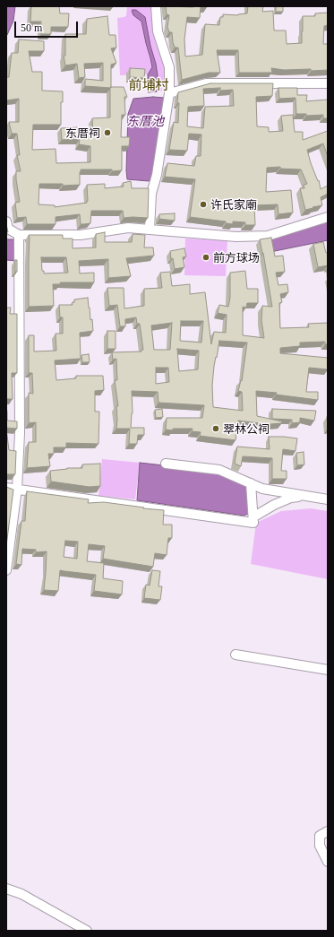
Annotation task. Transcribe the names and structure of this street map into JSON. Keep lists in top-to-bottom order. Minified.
{"districts":["前埔村"],"water":["东厝池"],"places":["东厝祠","许氏家廟","前方球场","翠林公祠"],"scale_bar":"50 m"}
